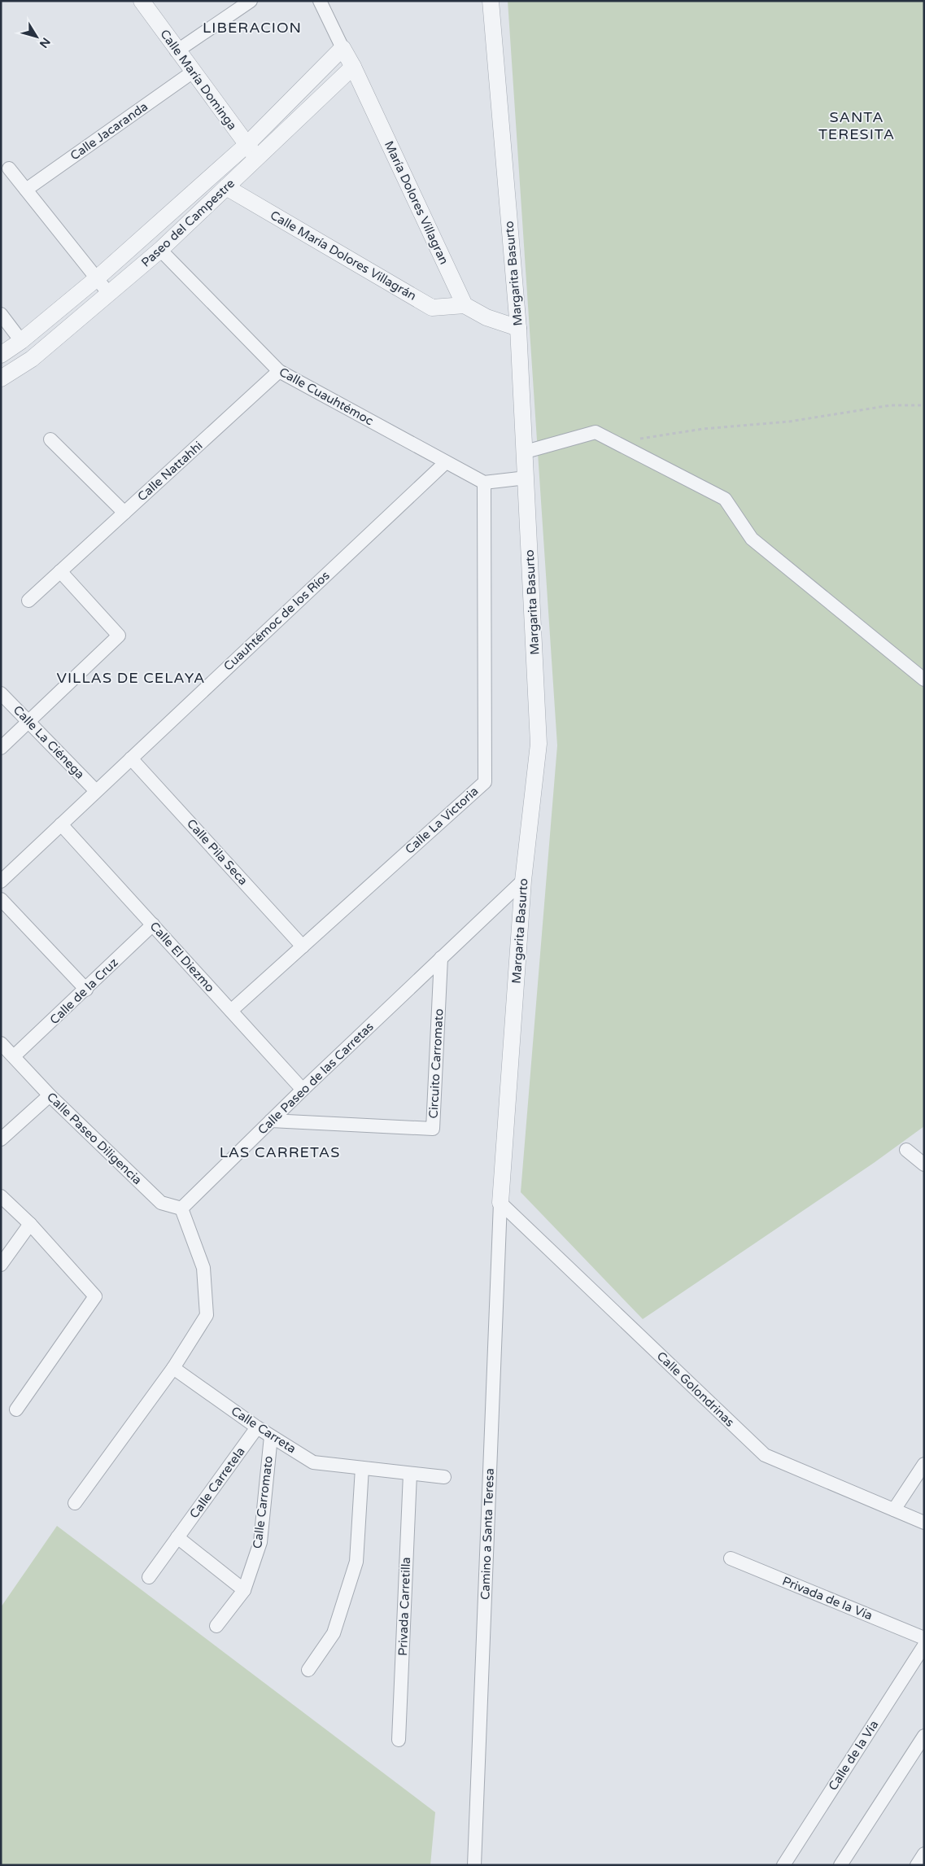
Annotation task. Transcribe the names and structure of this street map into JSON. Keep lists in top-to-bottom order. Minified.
{"streets":{"street":["Calle María Dominga","Calle Jacaranda","María Dolores Villagran","Paseo del Campestre","Calle María Dolores Villagrán","Margarita Basurto","Calle Cuauhtémoc","Calle Nattahhi","Cuauhtémoc de los Ríos","Calle La Ciénega","Calle La Victoria","Calle Pila Seca","Calle El Diezmo","Calle de la Cruz","Circuito Carromato","Calle Paseo de las Carretas","Calle Paseo Diligencia","Calle Golondrinas","Calle Carreta","Calle Carretela","Calle Carromato","Camino a Santa Teresa","Privada de la Vía","Privada Carretilla","Calle de la Vía"]},"crossings":[["Calle María Dominga","Calle Jacaranda"],["Calle María Dominga","Paseo del Campestre"],["María Dolores Villagran","Paseo del Campestre"],["María Dolores Villagran","Calle María Dolores Villagrán"],["Paseo del Campestre","Calle María Dolores Villagrán"],["Paseo del Campestre","Calle Cuauhtémoc"],["Margarita Basurto","Calle Paseo de las Carretas"],["Margarita Basurto","Calle Golondrinas"],["Margarita Basurto","Camino a Santa Teresa"],["Calle Cuauhtémoc","Calle Nattahhi"],["Calle Cuauhtémoc","Cuauhtémoc de los Ríos"],["Calle Cuauhtémoc","Calle La Victoria"],["Cuauhtémoc de los Ríos","Calle La Ciénega"],["Cuauhtémoc de los Ríos","Calle Pila Seca"],["Cuauhtémoc de los Ríos","Calle El Diezmo"],["Calle La Victoria","Calle Pila Seca"],["Calle La Victoria","Calle El Diezmo"],["Calle El Diezmo","Calle de la Cruz"],["Calle El Diezmo","Calle Paseo de las Carretas"],["Calle de la Cruz","Calle Paseo Diligencia"],["Circuito Carromato","Calle Paseo de las Carretas"],["Calle Paseo de las Carretas","Calle Paseo Diligencia"],["Calle Golondrinas","Camino a Santa Teresa"],["Calle Carreta","Calle Carretela"],["Calle Carreta","Calle Carromato"],["Calle Carreta","Privada Carretilla"]],"districts":["LIBERACION","SANTA TERESITA","VILLAS DE CELAYA","LAS CARRETAS"],"north":"bottom right"}
